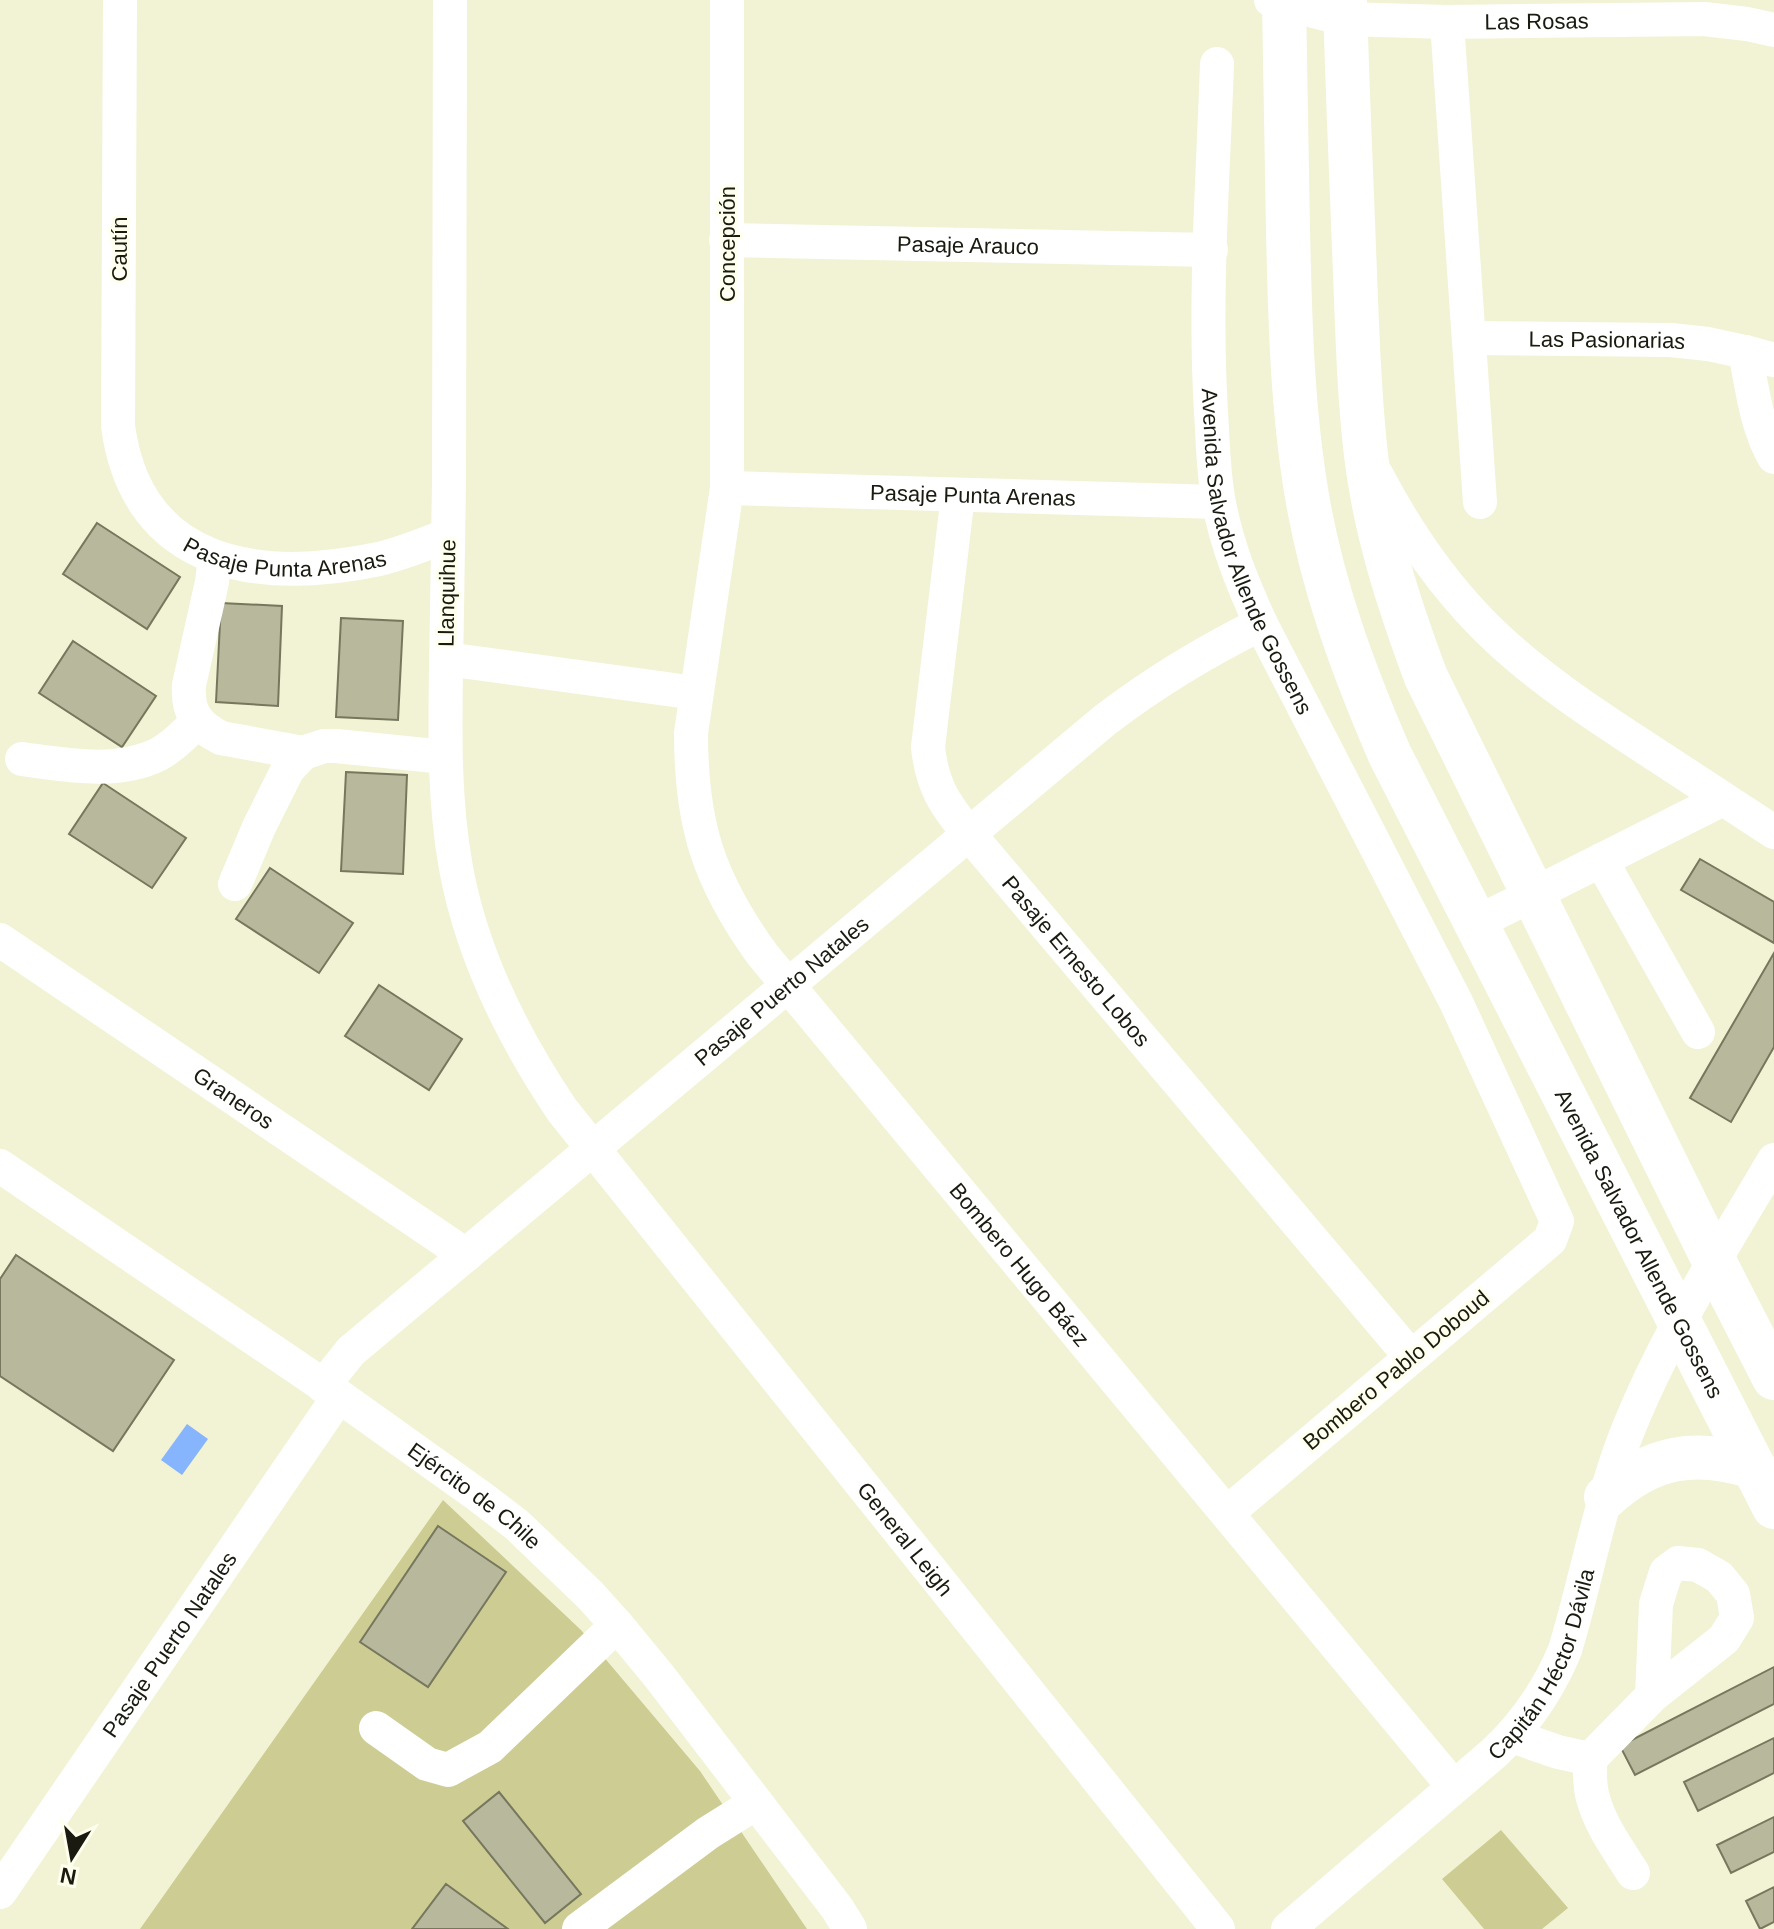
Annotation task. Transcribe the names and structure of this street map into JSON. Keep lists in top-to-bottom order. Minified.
{"streets":{"main road":["Avenida Salvador Allende Gossens"],"street":["Las Rosas","Concepción","Pasaje Arauco","Cautín","Las Pasionarias","Pasaje Punta Arenas","Llanquihue","Pasaje Ernesto Lobos","Pasaje Puerto Natales","Graneros","Bombero Hugo Báez","Bombero Pablo Doboud","Ejército de Chile","General Leigh","Capitán Héctor Dávila"]},"crossings":[["Las Rosas","Avenida Salvador Allende Gossens"],["Concepción","Pasaje Arauco"],["Concepción","Pasaje Punta Arenas"],["Concepción","Bombero Hugo Báez"],["Pasaje Arauco","Avenida Salvador Allende Gossens"],["Cautín","Pasaje Punta Arenas"],["Pasaje Punta Arenas","Avenida Salvador Allende Gossens"],["Pasaje Punta Arenas","Llanquihue"],["Pasaje Punta Arenas","Pasaje Ernesto Lobos"],["Avenida Salvador Allende Gossens","Pasaje Puerto Natales"],["Avenida Salvador Allende Gossens","Bombero Pablo Doboud"],["Avenida Salvador Allende Gossens","Capitán Héctor Dávila"],["Llanquihue","Pasaje Puerto Natales"],["Llanquihue","General Leigh"],["Pasaje Ernesto Lobos","Pasaje Puerto Natales"],["Pasaje Ernesto Lobos","Bombero Pablo Doboud"],["Pasaje Puerto Natales","Graneros"],["Pasaje Puerto Natales","Bombero Hugo Báez"],["Pasaje Puerto Natales","Ejército de Chile"],["Pasaje Puerto Natales","General Leigh"],["Bombero Hugo Báez","Bombero Pablo Doboud"],["Bombero Hugo Báez","Capitán Héctor Dávila"]],"north":"bottom"}
